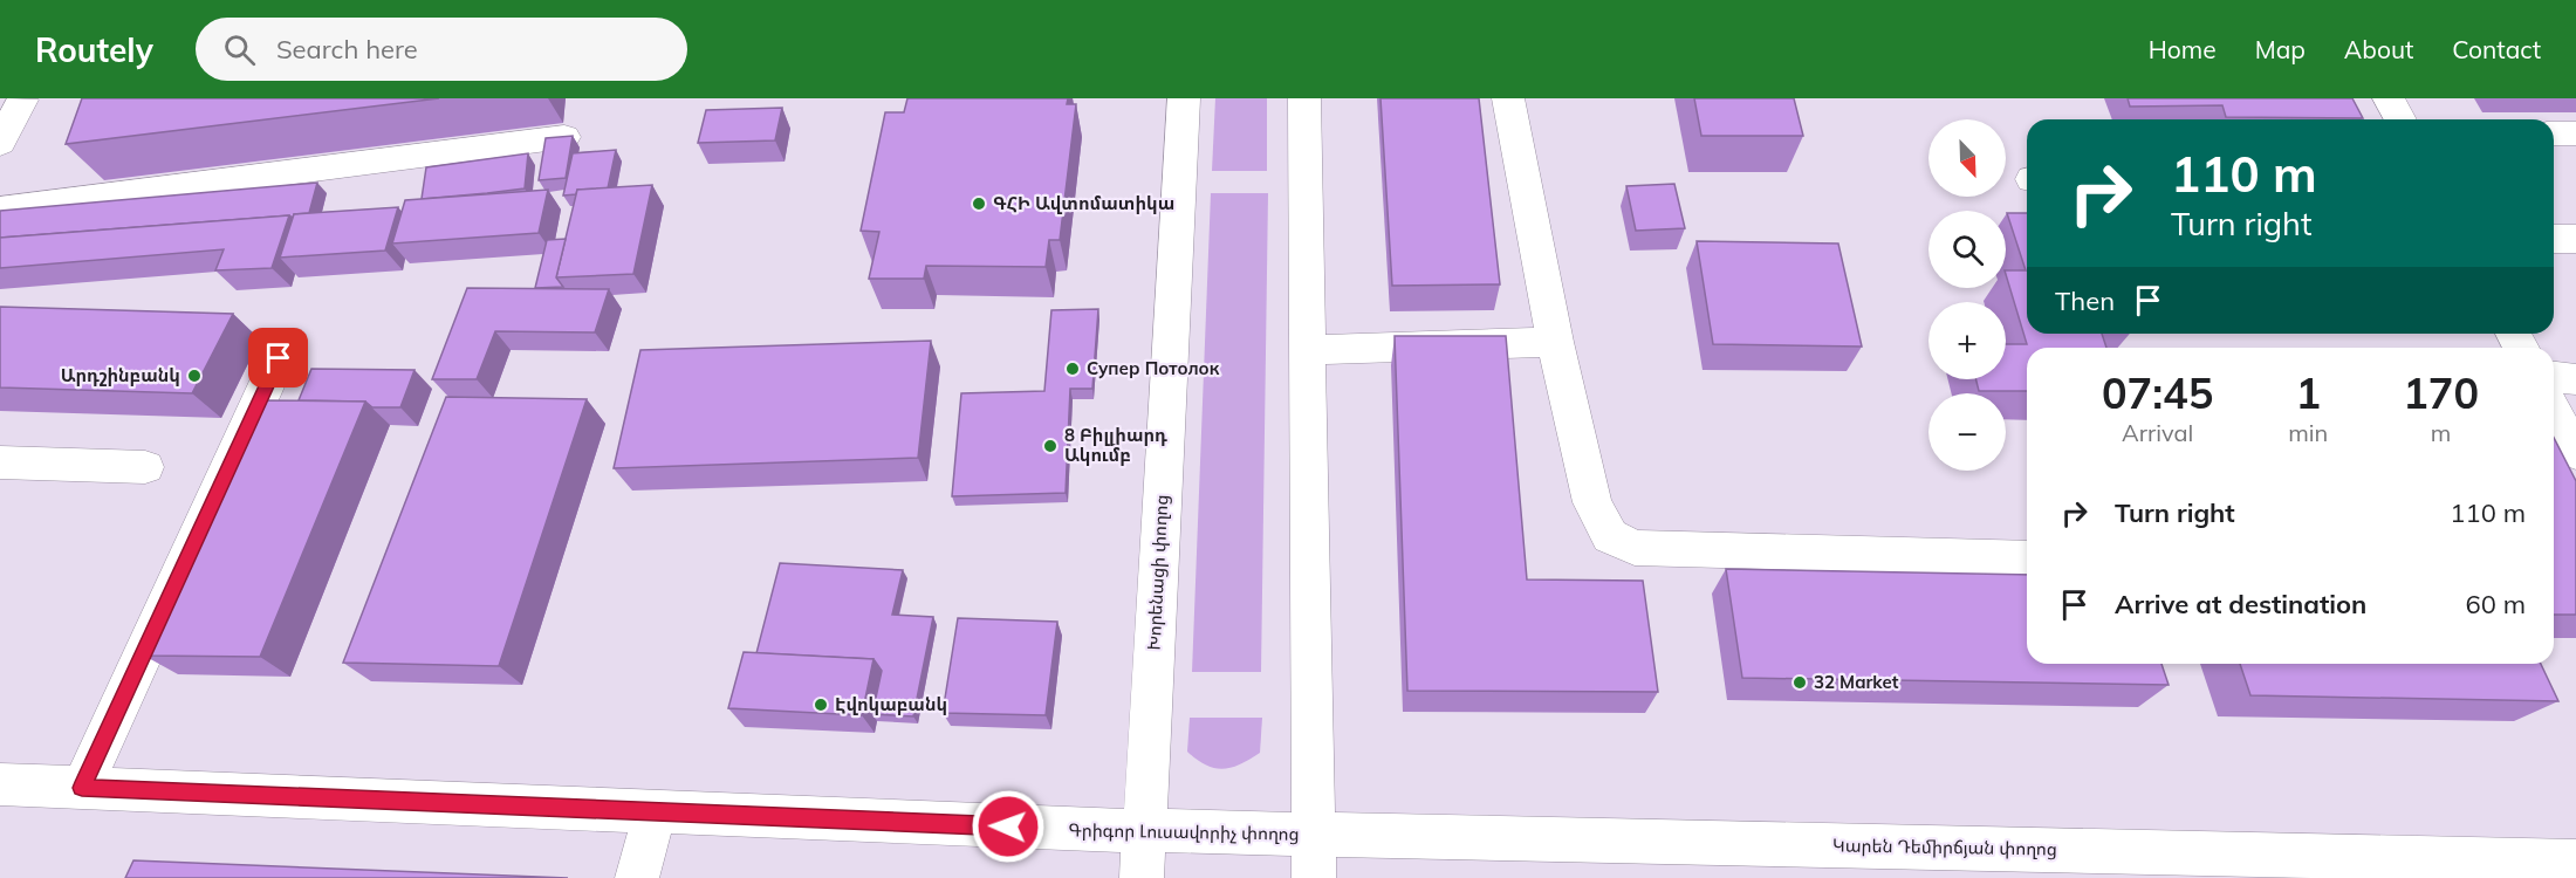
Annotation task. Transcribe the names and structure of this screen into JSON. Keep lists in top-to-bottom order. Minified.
{"streets":{"street":["Խորենացի փողոց","Գրիգոր Լուսավորիչ փողոց","Կարեն Դեմիրճյան փողոց"]},"crossings":[["Խորենացի փողոց","Գրիգոր Լուսավորիչ փողոց"],["Գրիգոր Լուսավորիչ փողոց","Կարեն Դեմիրճյան փողոց"]],"places":["ԳՀԻ Ավտոմատիկա","Супер Потолок","Արդշինբանկ","8 Բիլլիարդ Ակումբ","32 Market","Էվոկաբանկ"],"north":"bottom right","page":{"header":"Routely","search":"Search here","nav":["Home","Map","About","Contact"],"map_buttons":["+","−"],"turn":["110 m","Turn right"],"then":"Then","eta":["07:45","Arrival","1","min","170","m"],"list":[{"name":"Turn right","value":"110 m"},{"name":"Arrive at destination","value":"60 m"}]}}
